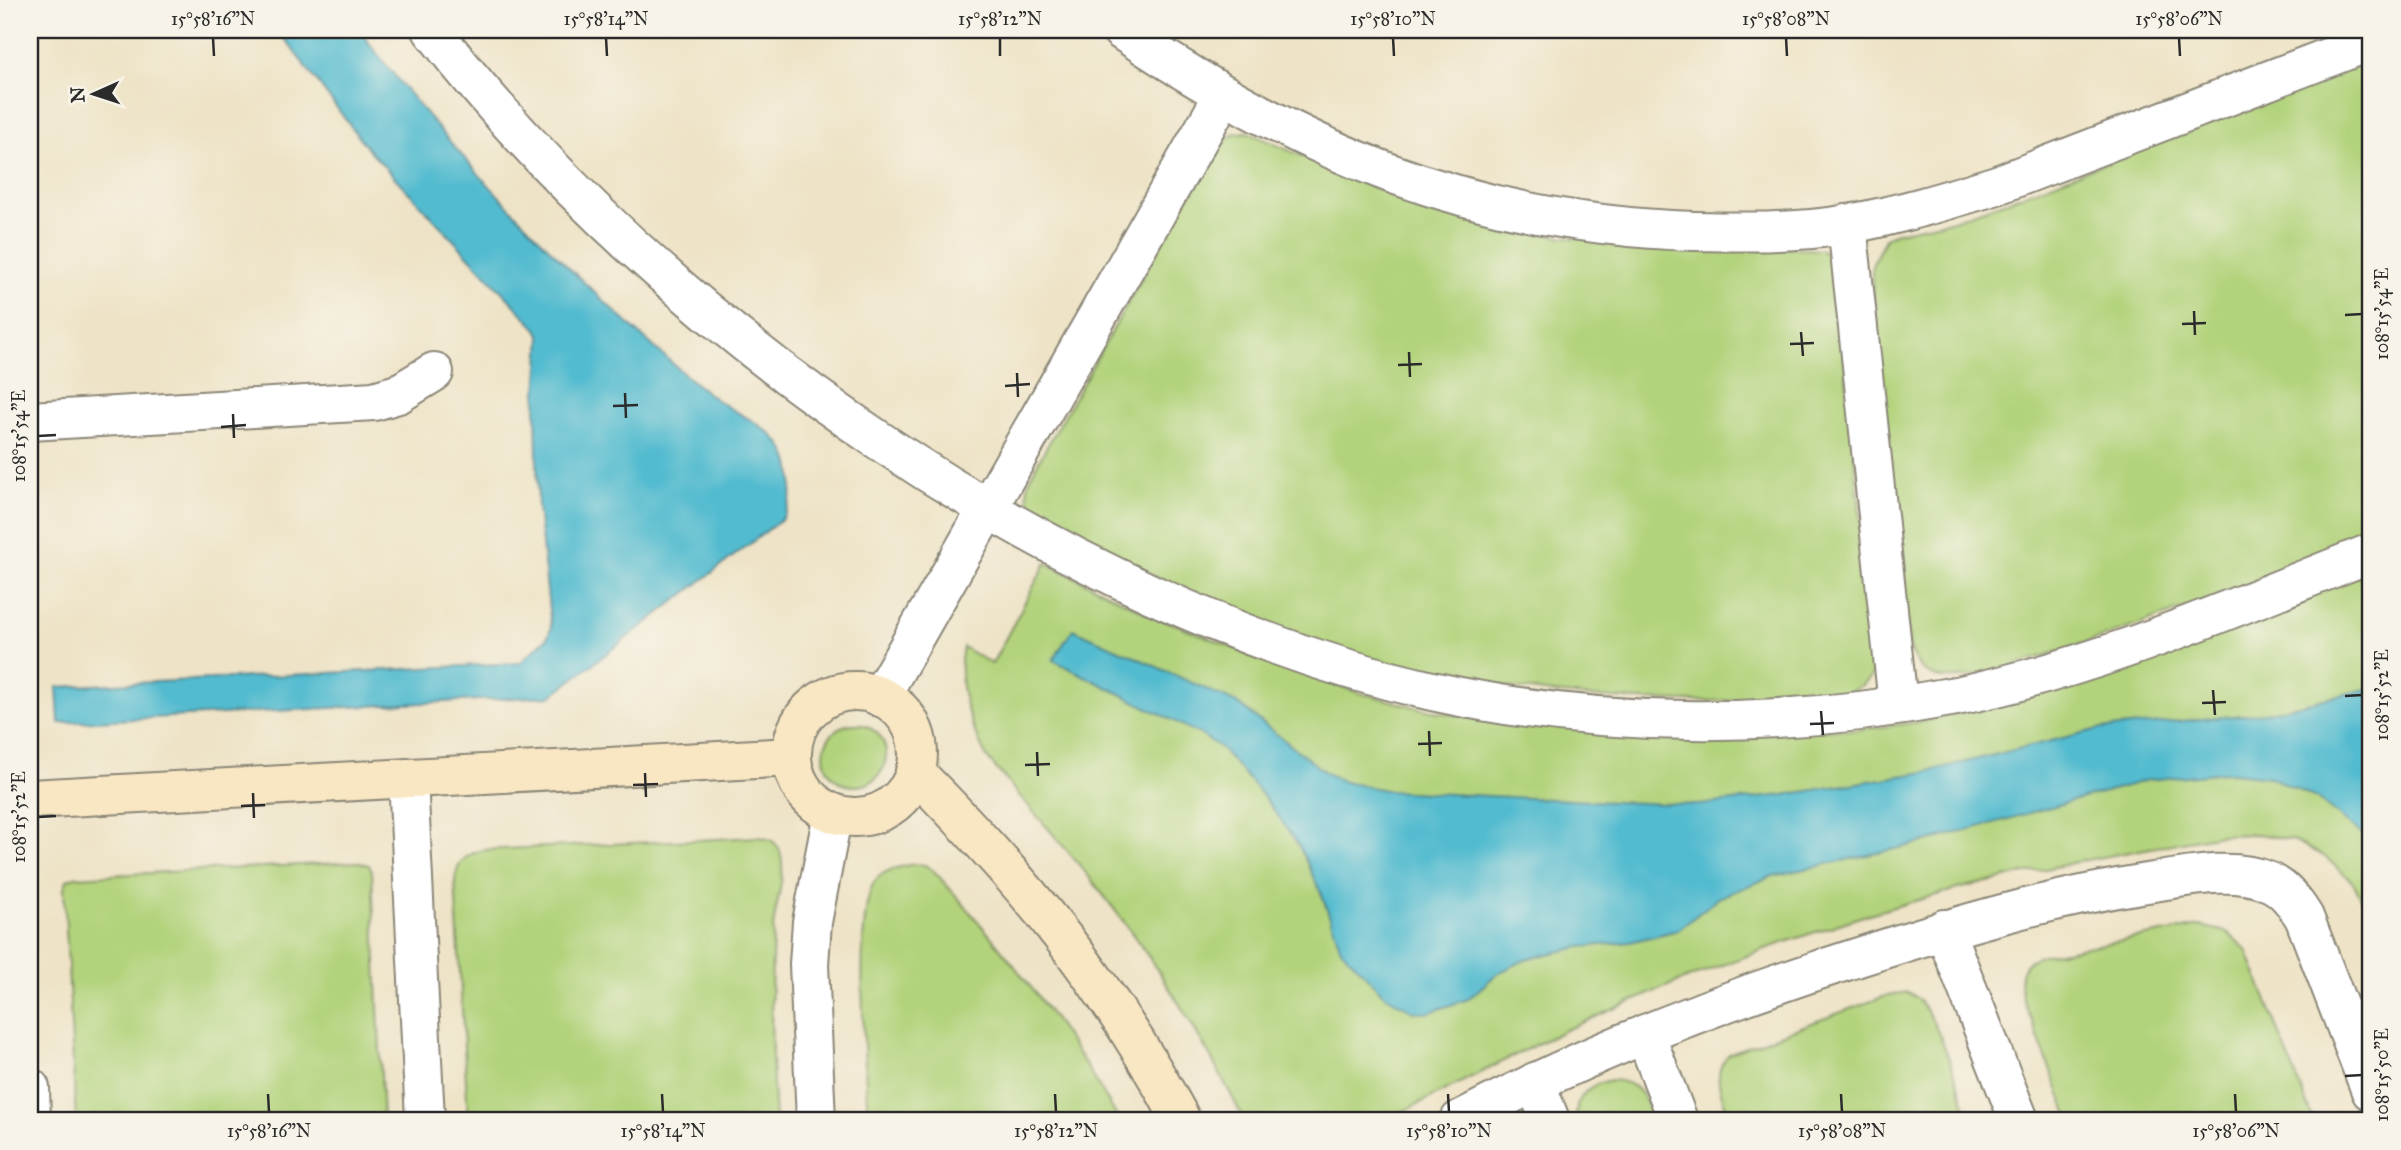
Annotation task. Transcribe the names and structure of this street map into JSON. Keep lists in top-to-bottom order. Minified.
{"north":"left","coordinates":["15°58'16\"N","15°58'14\"N","15°58'12\"N","15°58'10\"N","15°58'08\"N","15°58'06\"N","108°15'54\"E","108°15'52\"E","108°15'50\"E"]}
